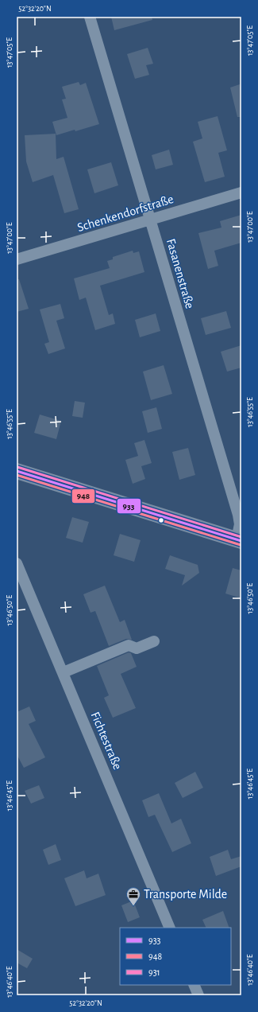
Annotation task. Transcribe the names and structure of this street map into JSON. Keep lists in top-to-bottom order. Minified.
{"streets":{"street":["Schenkendorfstraße","Fasanenstraße","Fichtestraße"]},"crossings":[["Schenkendorfstraße","Fasanenstraße"]],"places":{"office":["Transporte Milde"]},"lines":["transit line 931","transit line 933","transit line 948"],"legend":["933","948","931"],"coordinates":["52°32'20\"N","13°47'05\"E","13°47'00\"E","13°46'55\"E","13°46'50\"E","13°46'45\"E","13°46'40\"E"]}
